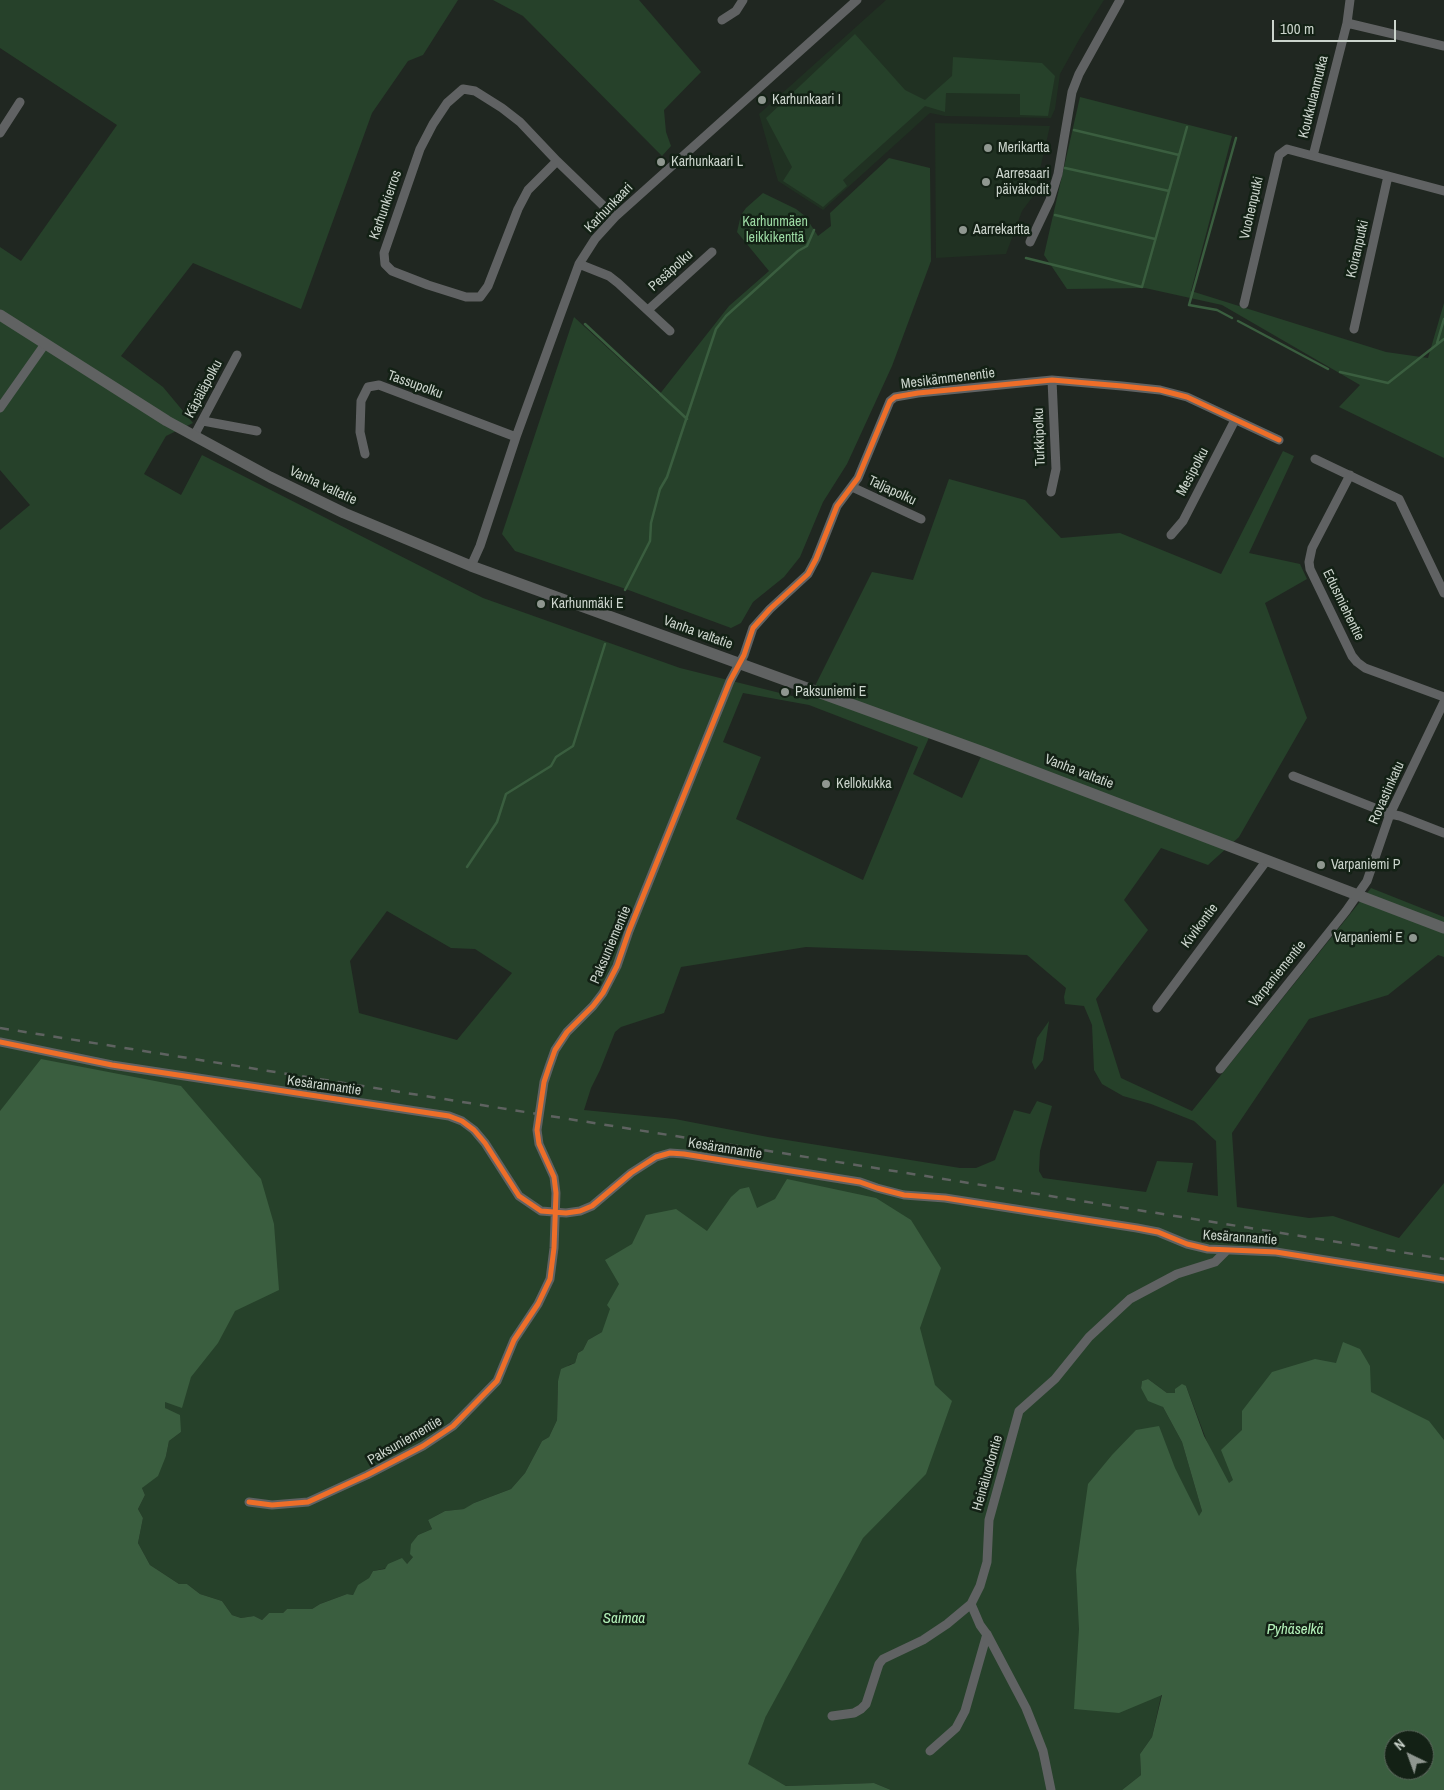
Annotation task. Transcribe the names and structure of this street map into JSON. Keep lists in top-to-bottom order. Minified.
{"streets":{"main road":["Vanha valtatie"],"street":["Koukkulanmutka","Karhunkierros","Karhunkaari","Vuohenputki","Koiranputki","Pesäpolku","Mesikämmenentie","Tassupolku","Käpäläpolku","Turkkipolku","Mesipolku","Taljapolku","Edusmiehentie","Rovastinkatu","Kivikontie","Paksuniementie","Varpaniementie","Kesärannantie","Heinäluodontie"]},"crossings":[["Koukkulanmutka","Vuohenputki"],["Koukkulanmutka","Koiranputki"],["Karhunkierros","Karhunkaari"],["Karhunkaari","Tassupolku"],["Karhunkaari","Vanha valtatie"],["Mesikämmenentie","Turkkipolku"],["Mesikämmenentie","Mesipolku"],["Mesikämmenentie","Vanha valtatie"],["Mesikämmenentie","Taljapolku"],["Mesikämmenentie","Paksuniementie"],["Käpäläpolku","Vanha valtatie"],["Vanha valtatie","Rovastinkatu"],["Vanha valtatie","Kivikontie"],["Vanha valtatie","Paksuniementie"],["Vanha valtatie","Varpaniementie"],["Rovastinkatu","Varpaniementie"],["Paksuniementie","Kesärannantie"],["Kesärannantie","Heinäluodontie"]],"water":["Saimaa","Pyhäselkä"],"parks":["Karhunmäen leikkikenttä"],"places":["Karhunkaari I","Merikartta","Karhunkaari L","Aarresaari päiväkodit","Aarrekartta","Karhunmäki E","Paksuniemi E","Kellokukka","Varpaniemi P","Varpaniemi E"],"scale_bar":"100 m","north":"top left"}
